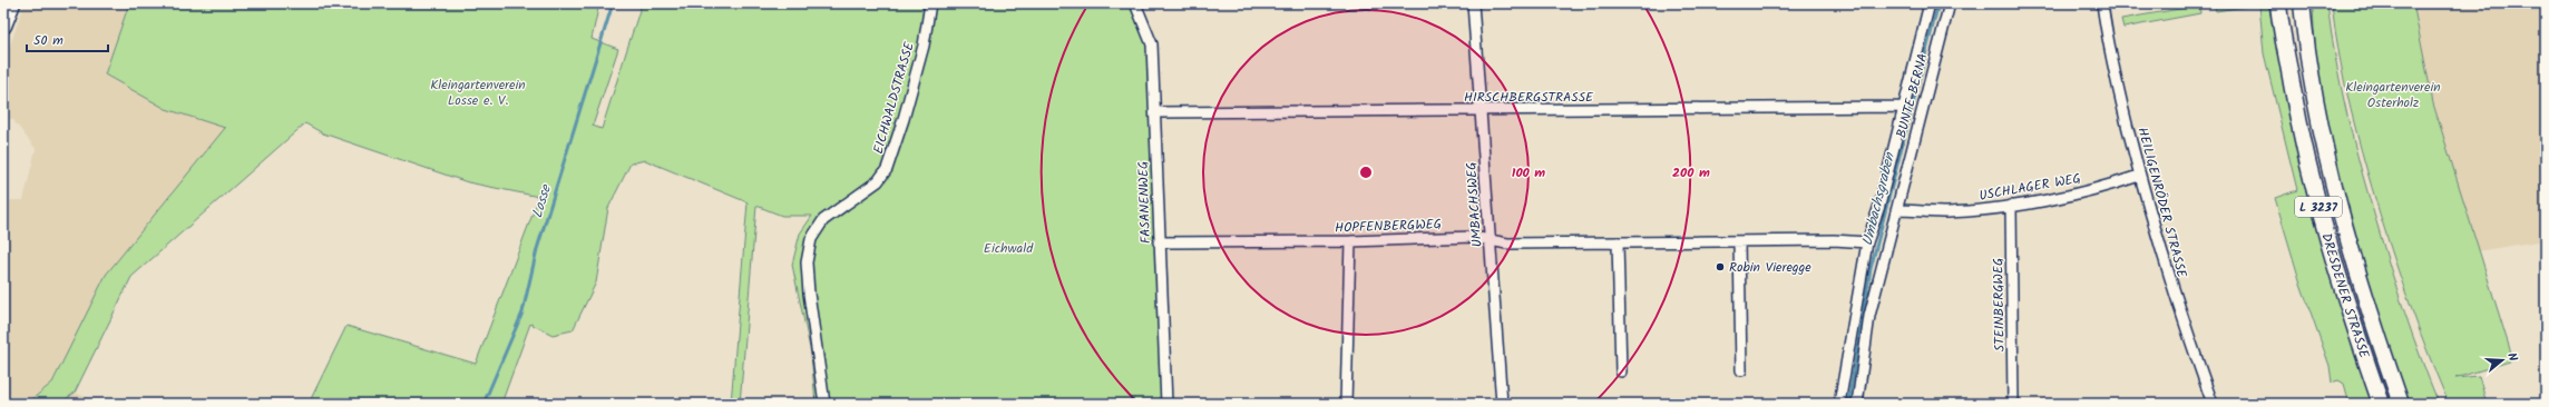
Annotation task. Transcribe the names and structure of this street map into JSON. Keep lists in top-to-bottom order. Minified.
{"streets":{"main road":["L 3237","DRESDENER STRASSE"],"street":["BUNTE BERNA","HIRSCHBERGSTRASSE","EICHWALDSTRASSE","USCHLAGER WEG","FASANENWEG","HEILIGENRÖDER STRASSE","UMBACHSWEG","HOPFENBERGWEG","STEINBERGWEG"]},"crossings":[["BUNTE BERNA","HIRSCHBERGSTRASSE"],["BUNTE BERNA","USCHLAGER WEG"],["BUNTE BERNA","HOPFENBERGWEG"],["HIRSCHBERGSTRASSE","FASANENWEG"],["HIRSCHBERGSTRASSE","UMBACHSWEG"],["USCHLAGER WEG","HEILIGENRÖDER STRASSE"],["USCHLAGER WEG","STEINBERGWEG"],["FASANENWEG","HOPFENBERGWEG"],["UMBACHSWEG","HOPFENBERGWEG"]],"water":["Umbachsgraben","Losse"],"parks":["Kleingartenverein Losse e. V.","Kleingartenverein Osterholz","Eichwald"],"places":["Robin Vieregge"],"scale_bar":"50 m","north":"right","rings":["100 m","200 m"]}
